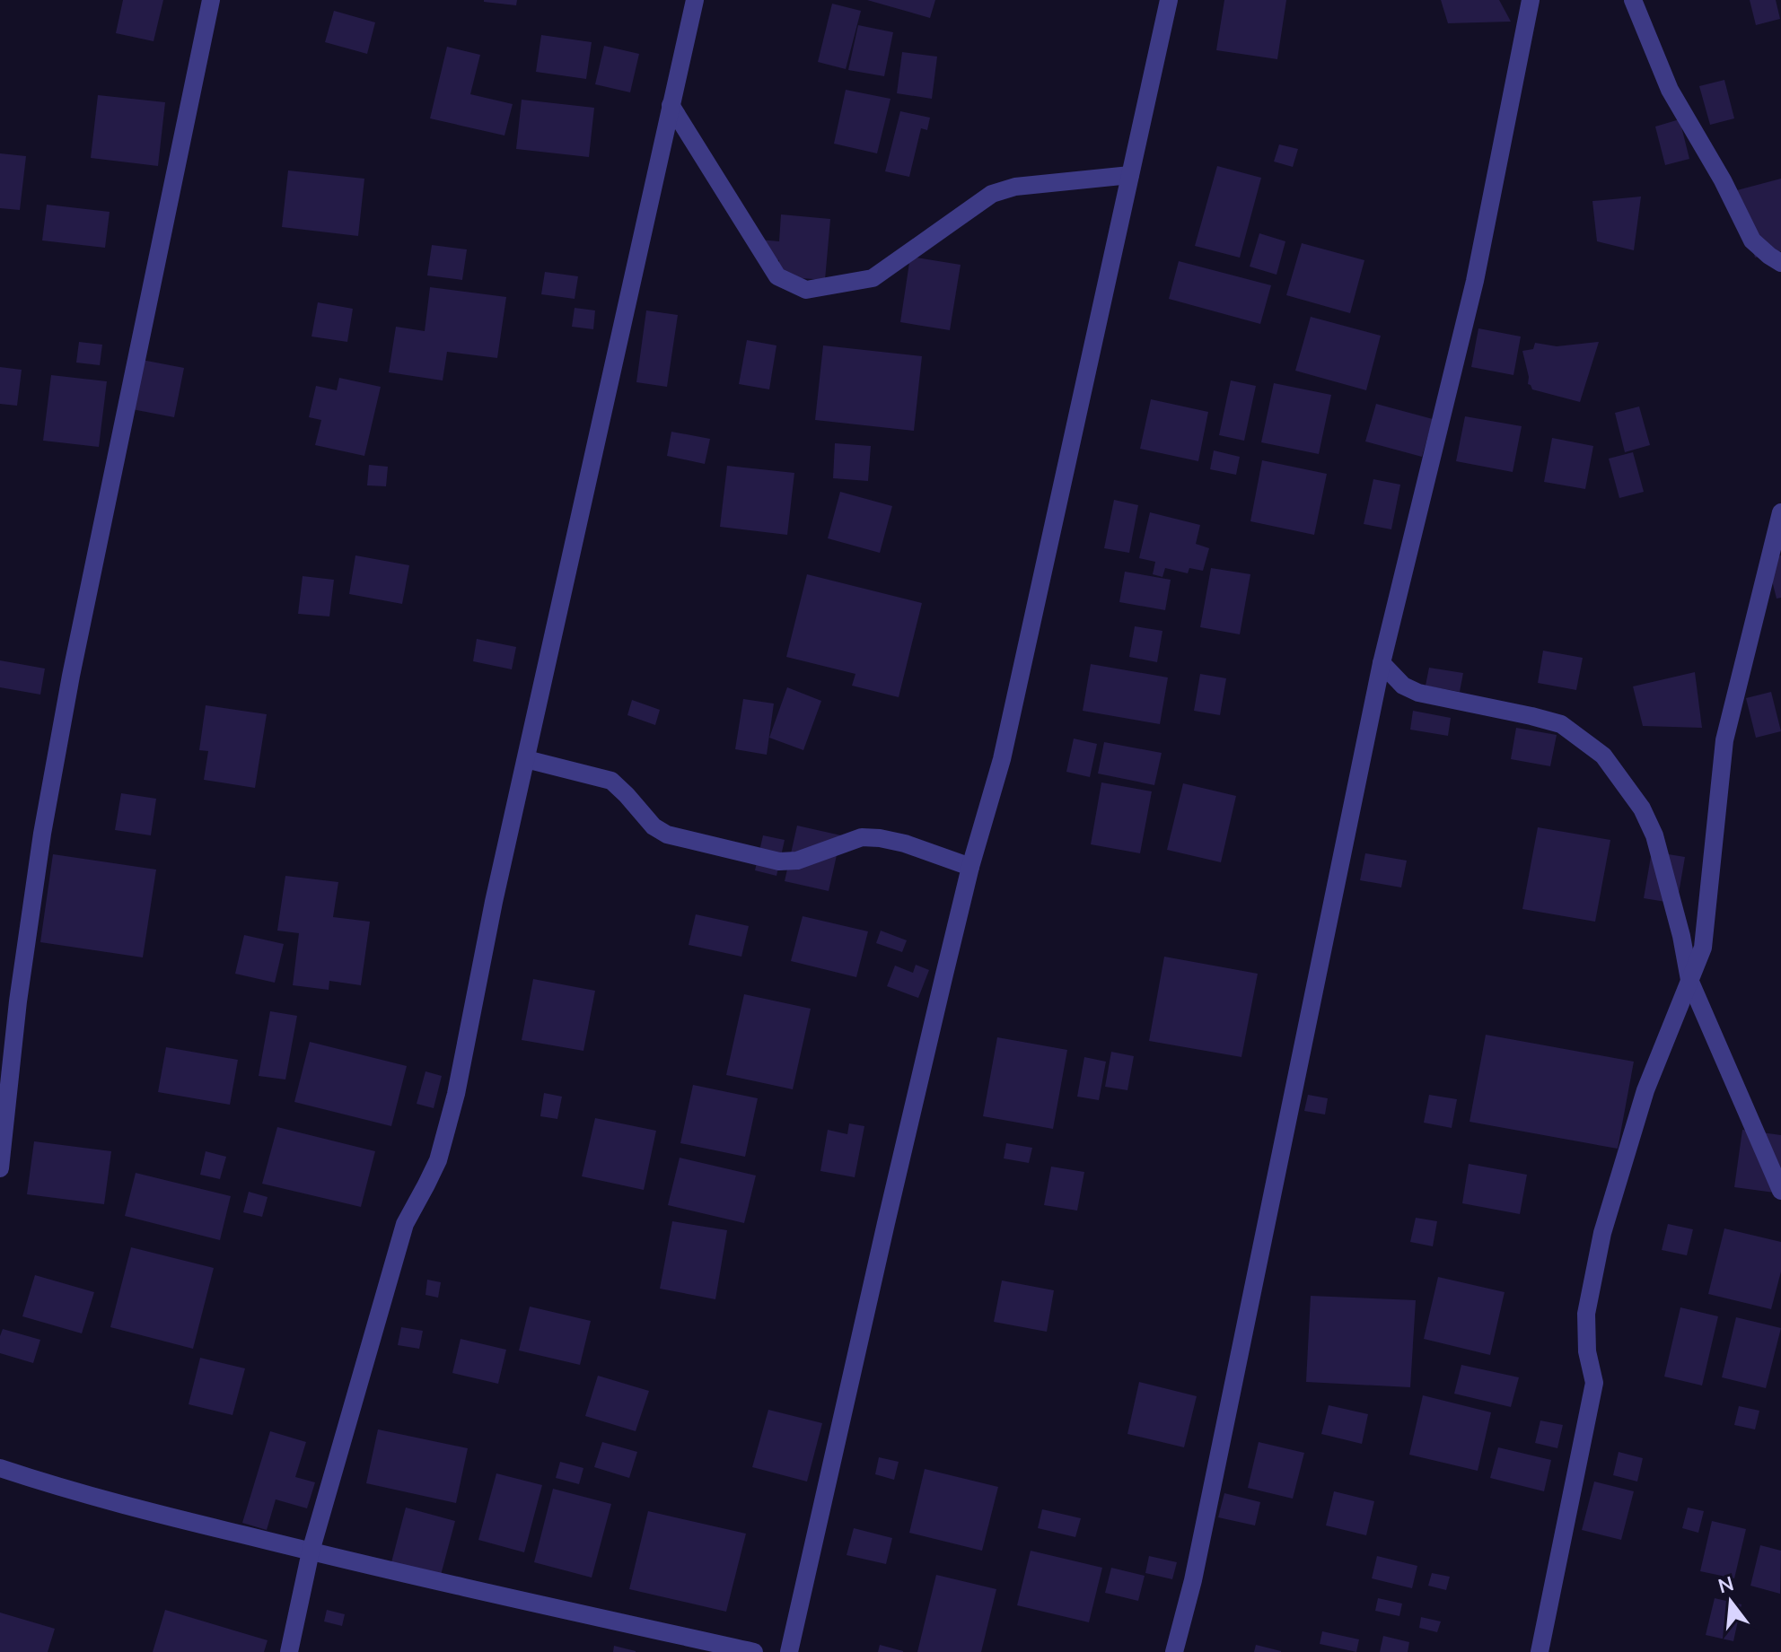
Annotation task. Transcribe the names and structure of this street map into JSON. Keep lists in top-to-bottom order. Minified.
{"north":"top"}
